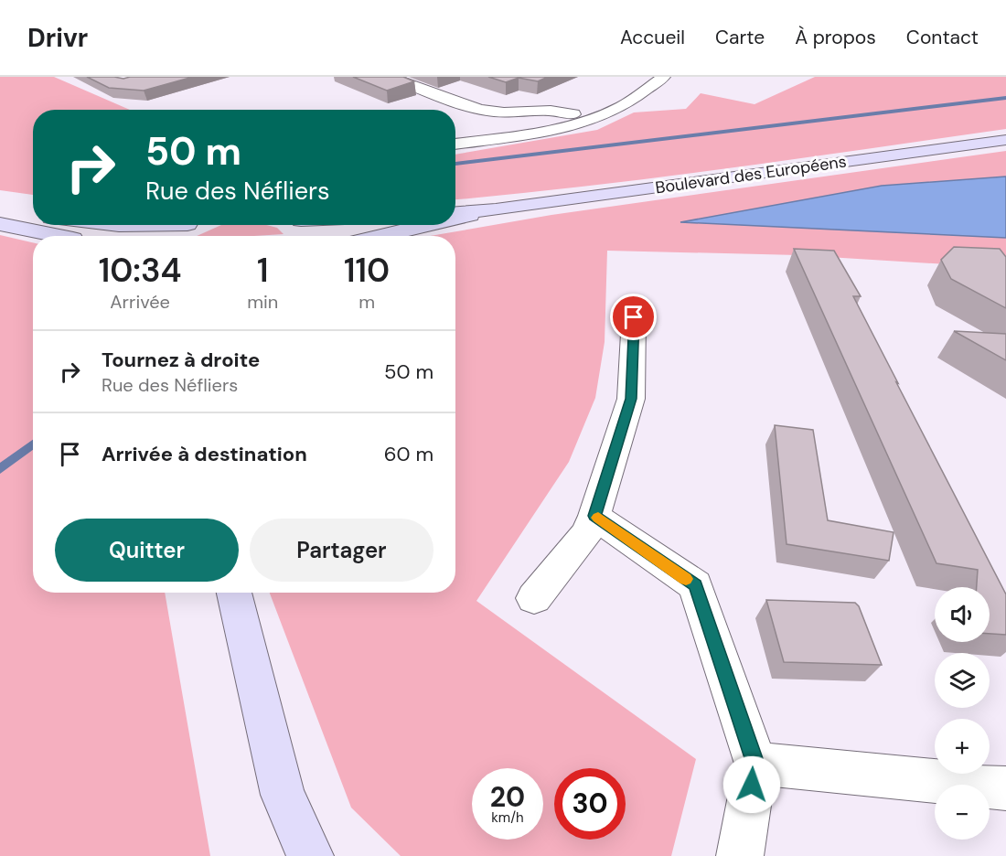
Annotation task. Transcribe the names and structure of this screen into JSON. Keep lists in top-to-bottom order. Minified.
{"streets":{"main road":["Boulevard des Européens"]},"page":{"header":"Drivr","nav":["Accueil","Carte","À propos","Contact"],"turn":["50 m","Rue des Néfliers"],"eta":["10:34","Arrivée","1","min","110","m"],"list":[{"name":"Tournez à droite","note":"Rue des Néfliers","value":"50 m"},{"name":"Arrivée à destination","value":"60 m"}],"buttons":["Quitter","Partager"],"map_buttons":["+","−"],"speed":"20 km/h","limit":"30"}}
